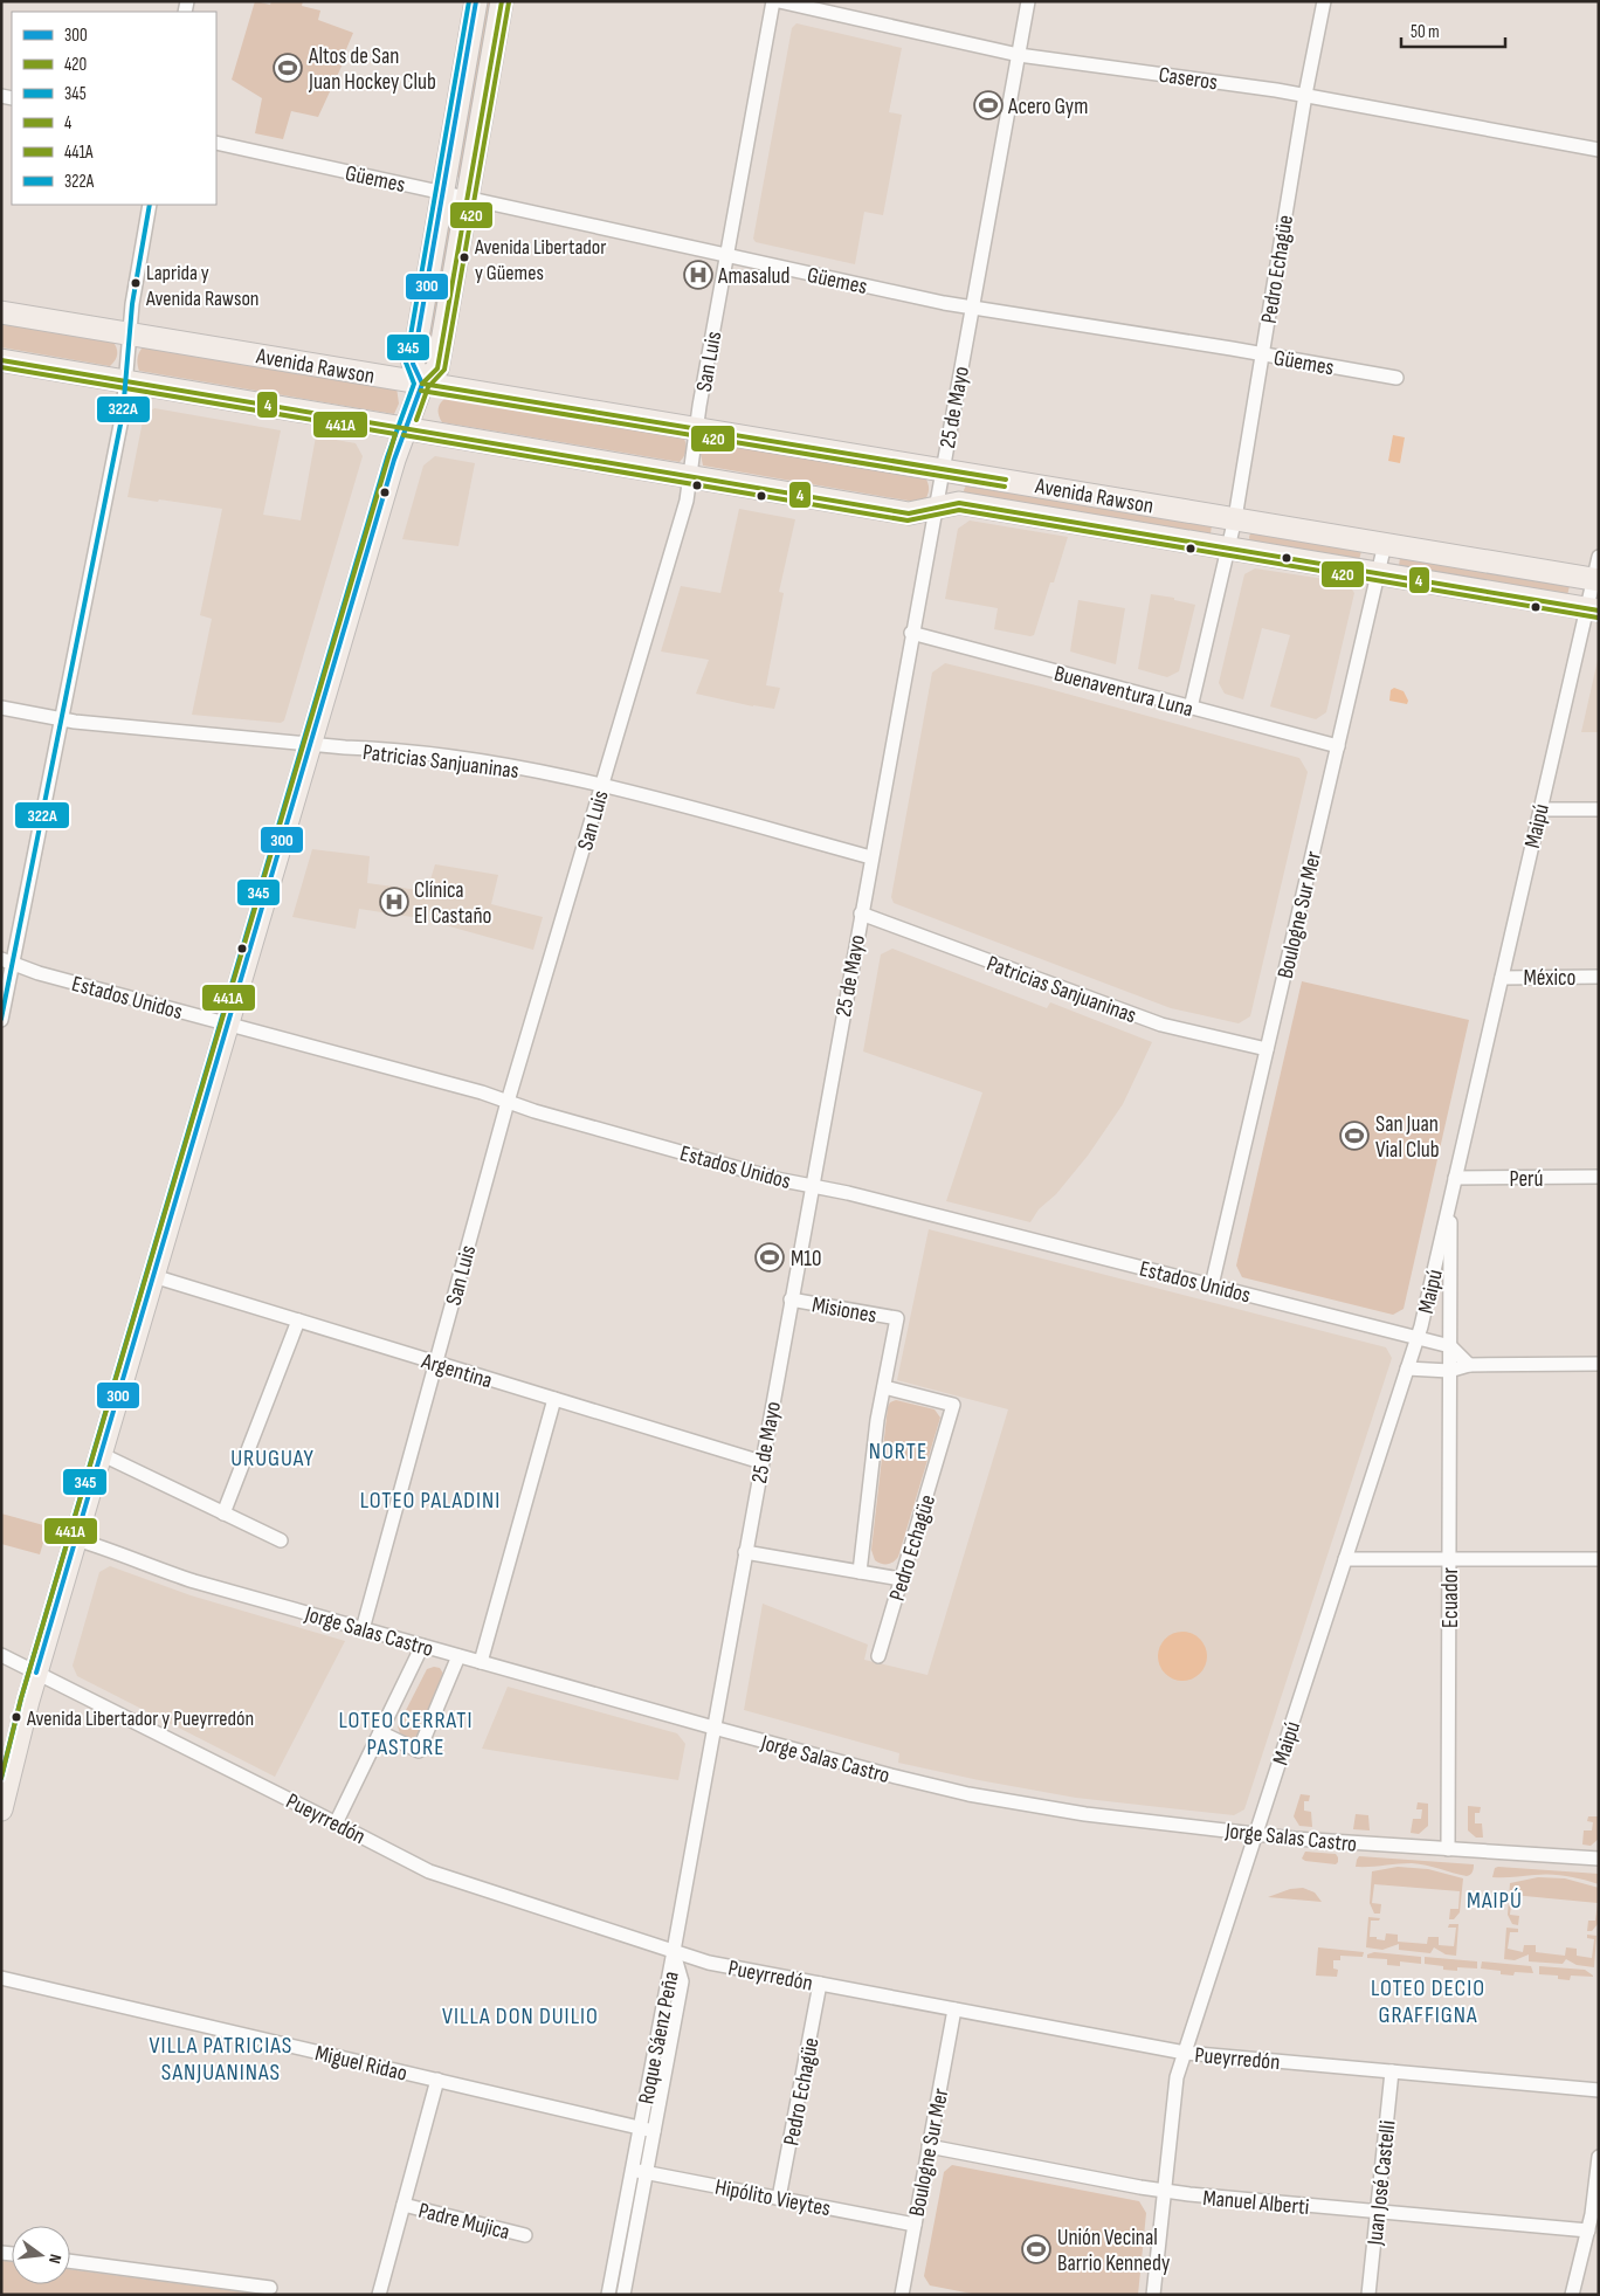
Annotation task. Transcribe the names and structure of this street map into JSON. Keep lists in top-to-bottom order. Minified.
{"streets":{"main road":["Avenida Rawson"],"street":["Caseros","Güemes","Pedro Echagüe","San Luis","25 de Mayo","Buenaventura Luna","Patricias Sanjuaninas","Maipú","Boulogne Sur Mer","México","Estados Unidos","Perú","Misiones","Argentina","Ecuador","Jorge Salas Castro","Pueyrredón","Roque Sáenz Peña","Miguel Ridao","Juan José Castelli","Hipólito Vieytes","Manuel Alberti","Padre Mujica"]},"crossings":[["Caseros","Pedro Echagüe"],["Caseros","25 de Mayo"],["Güemes","Pedro Echagüe"],["Güemes","San Luis"],["Güemes","25 de Mayo"],["Pedro Echagüe","Avenida Rawson"],["Pedro Echagüe","Buenaventura Luna"],["Pedro Echagüe","Misiones"],["Pedro Echagüe","Pueyrredón"],["Pedro Echagüe","Hipólito Vieytes"],["San Luis","Avenida Rawson"],["San Luis","Patricias Sanjuaninas"],["San Luis","Estados Unidos"],["San Luis","Argentina"],["San Luis","Jorge Salas Castro"],["Avenida Rawson","25 de Mayo"],["Avenida Rawson","Maipú"],["Avenida Rawson","Boulogne Sur Mer"],["25 de Mayo","Buenaventura Luna"],["25 de Mayo","Patricias Sanjuaninas"],["25 de Mayo","Estados Unidos"],["25 de Mayo","Misiones"],["25 de Mayo","Argentina"],["25 de Mayo","Jorge Salas Castro"],["25 de Mayo","Pueyrredón"],["25 de Mayo","Roque Sáenz Peña"],["Buenaventura Luna","Boulogne Sur Mer"],["Patricias Sanjuaninas","Boulogne Sur Mer"],["Maipú","México"],["Maipú","Estados Unidos"],["Maipú","Perú"],["Maipú","Ecuador"],["Maipú","Jorge Salas Castro"],["Maipú","Pueyrredón"],["Maipú","Manuel Alberti"],["Boulogne Sur Mer","Estados Unidos"],["Boulogne Sur Mer","Pueyrredón"],["Boulogne Sur Mer","Hipólito Vieytes"],["Boulogne Sur Mer","Manuel Alberti"],["Estados Unidos","Ecuador"],["Ecuador","Jorge Salas Castro"],["Pueyrredón","Roque Sáenz Peña"],["Pueyrredón","Juan José Castelli"],["Roque Sáenz Peña","Miguel Ridao"],["Roque Sáenz Peña","Hipólito Vieytes"],["Juan José Castelli","Manuel Alberti"]],"districts":["NORTE","URUGUAY","LOTEO PALADINI","LOTEO CERRATI PASTORE","MAIPÚ","LOTEO DECIO GRAFFIGNA","VILLA DON DUILIO","VILLA PATRICIAS SANJUANINAS"],"places":{"sports":["Altos de San Juan Hockey Club","Acero Gym","San Juan Vial Club","M10","Unión Vecinal Barrio Kennedy"],"other":["Avenida Libertador y Güemes","Laprida y Avenida Rawson","Avenida Libertador y Pueyrredón"],"hospital":["Amasalud","Clínica El Castaño"]},"lines":["transit line 300","transit line 345","transit line 4","transit line 420","transit line 322A","transit line 441A"],"legend":["300","420","345","4","441A","322A"],"scale_bar":"50 m","north":"right"}
